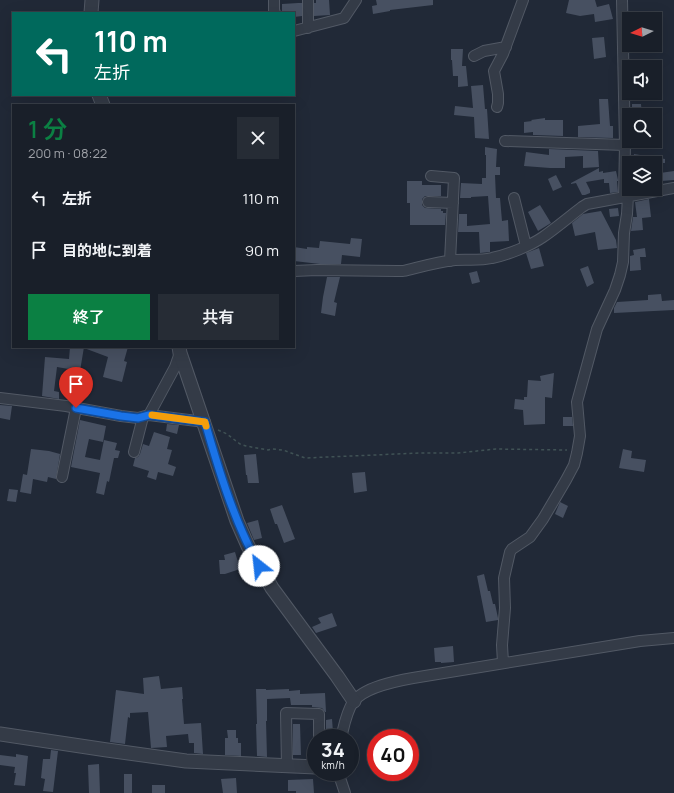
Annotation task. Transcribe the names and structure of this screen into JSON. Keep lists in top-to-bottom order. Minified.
{"north":"left","page":{"turn":["110 m","左折"],"heading":["1 分","200 m · 08:22"],"list":[{"name":"左折","value":"110 m"},{"name":"目的地に到着","value":"90 m"}],"buttons":["終了","共有"],"speed":"34 km/h","limit":"40"}}
